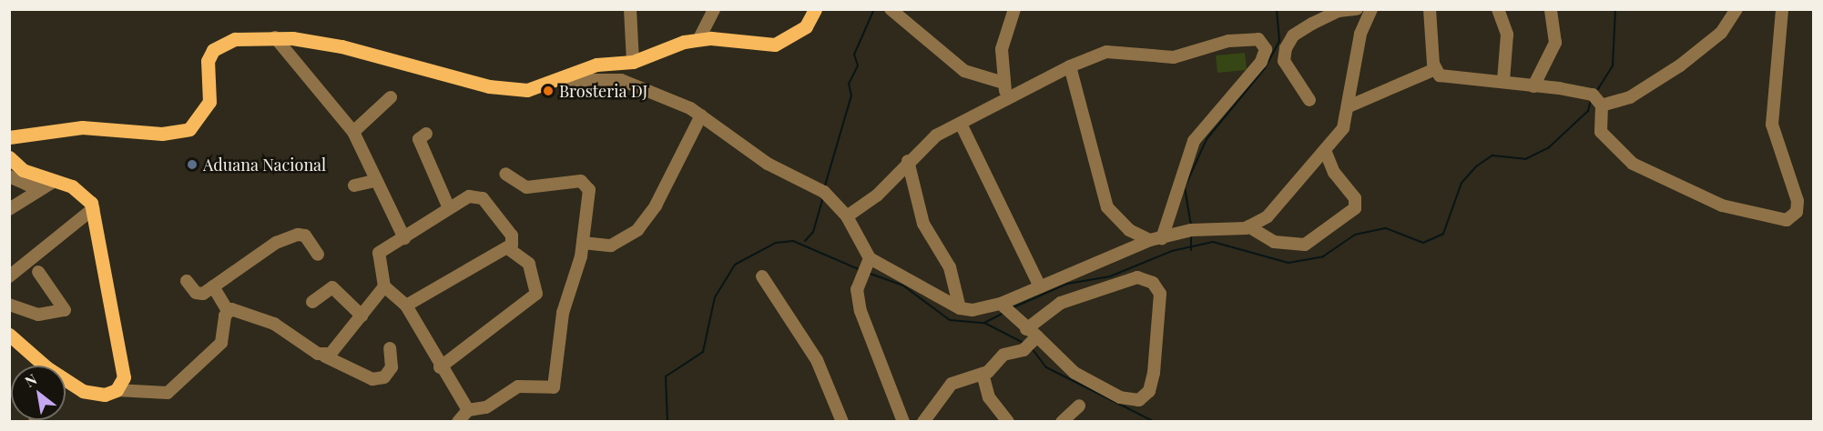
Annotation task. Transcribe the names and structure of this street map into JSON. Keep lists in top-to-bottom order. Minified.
{"places":["Brosteria DJ","Aduana Nacional"],"north":"top left"}
